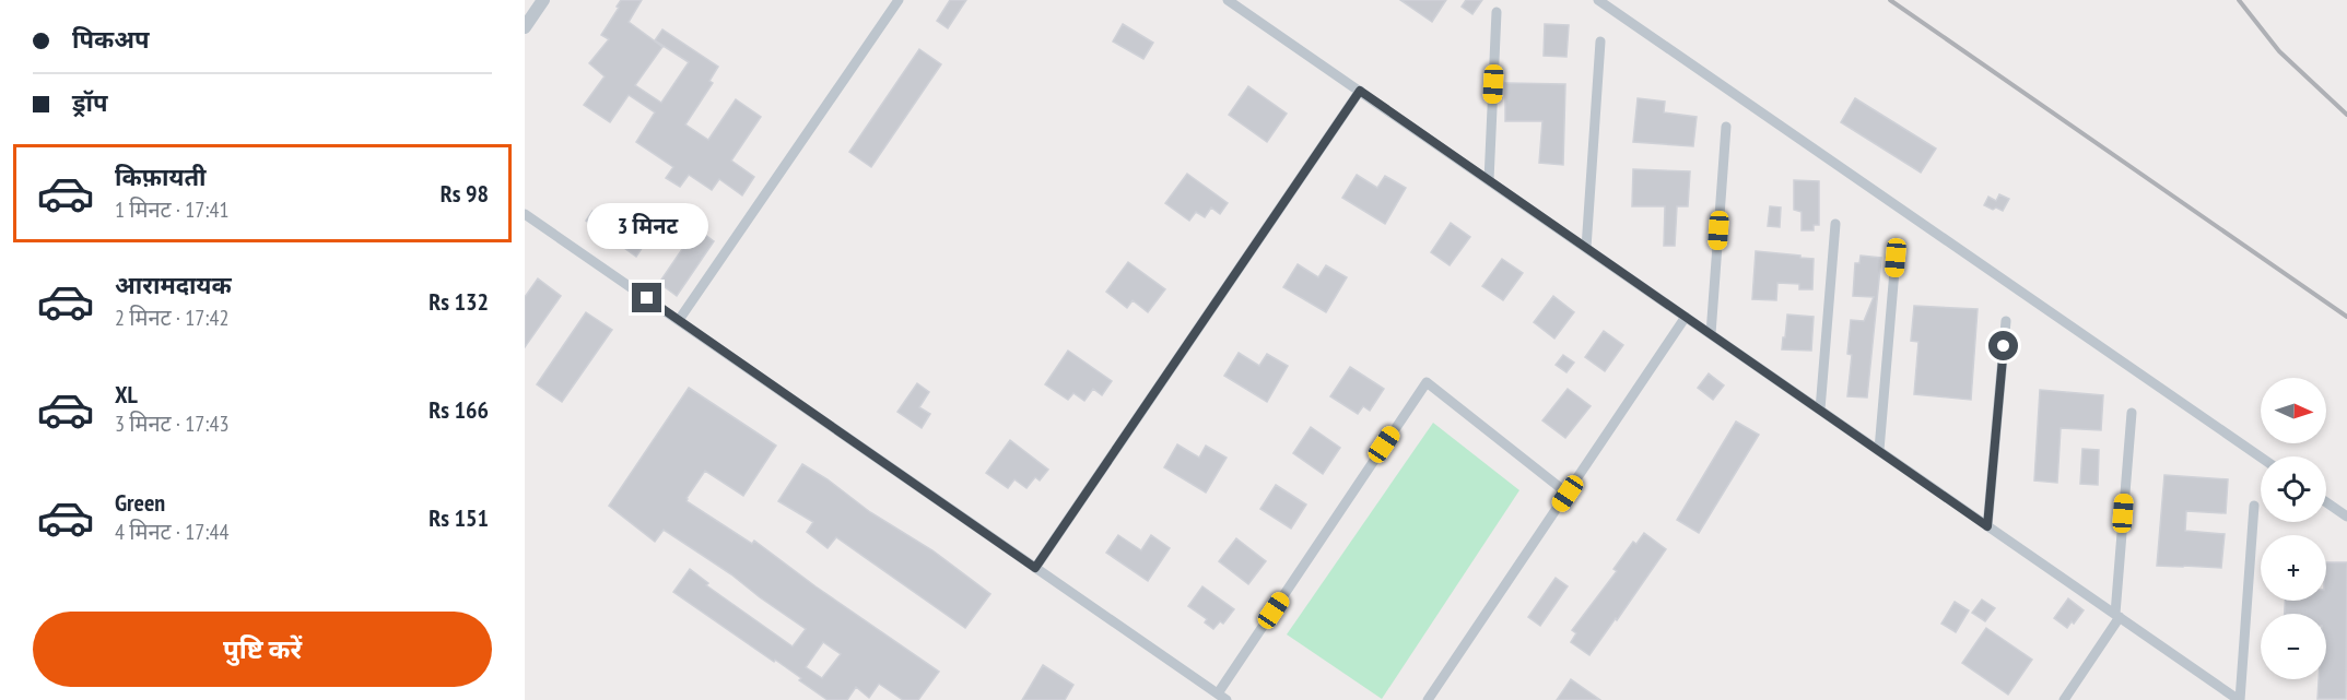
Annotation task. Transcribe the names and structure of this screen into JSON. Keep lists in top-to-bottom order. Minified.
{"north":"right","page":{"banner":["पिकअप","ड्रॉप"],"list":[{"name":"किफ़ायती","note":"1 मिनट · 17:41","value":"Rs 98"},{"name":"आरामदायक","note":"2 मिनट · 17:42","value":"Rs 132"},{"name":"XL","note":"3 मिनट · 17:43","value":"Rs 166"},{"name":"Green","note":"4 मिनट · 17:44","value":"Rs 151"}],"bubble":"3 मिनट","map_buttons":["+","−"],"buttons":"पुष्टि करें"}}
